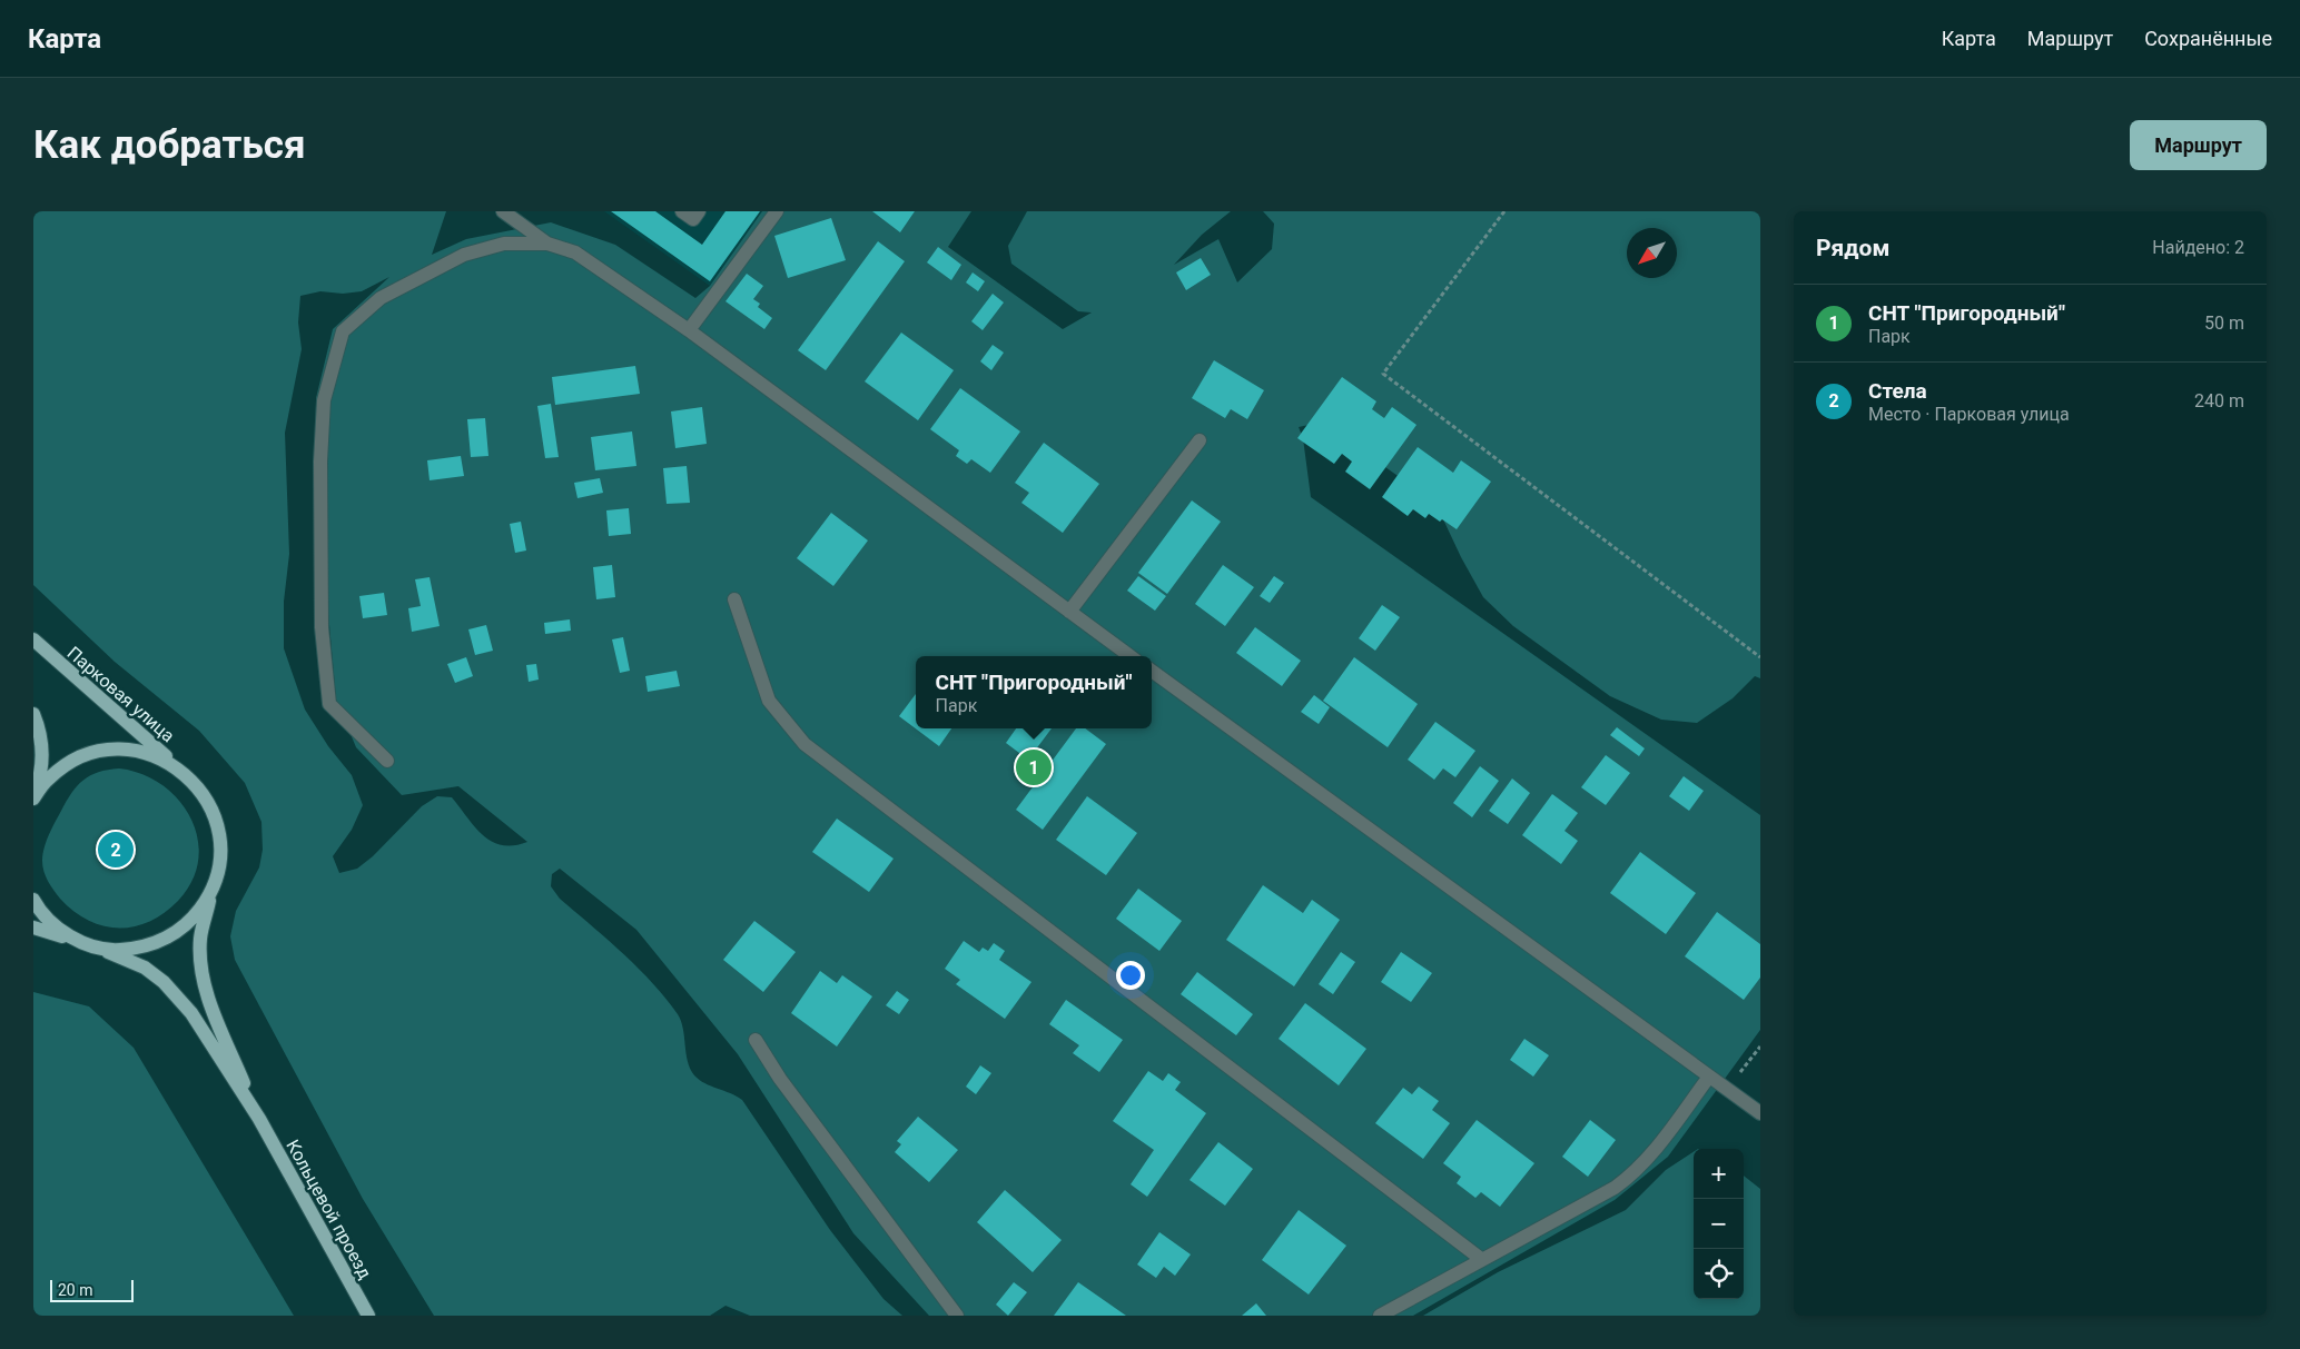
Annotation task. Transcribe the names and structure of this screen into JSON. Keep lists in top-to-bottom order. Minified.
{"streets":{"main road":["Парковая улица","Кольцевой проезд"]},"crossings":[["Парковая улица","Кольцевой проезд"]],"scale_bar":"20 m","north":"bottom left","page":{"header":"Карта","nav":["Карта","Маршрут","Сохранённые"],"buttons":"Маршрут","title":"Как добраться","heading":["Рядом","Найдено: 2"],"list":[{"mark":"1","name":"СНТ \"Пригородный\"","note":"Парк","value":"50 m"},{"mark":"2","name":"Стела","note":"Место · Парковая улица","value":"240 m"}],"popup":["СНТ \"Пригородный\"","Парк"],"pins":["1","2"],"map_buttons":["+","−"],"scale":"20 m"}}
